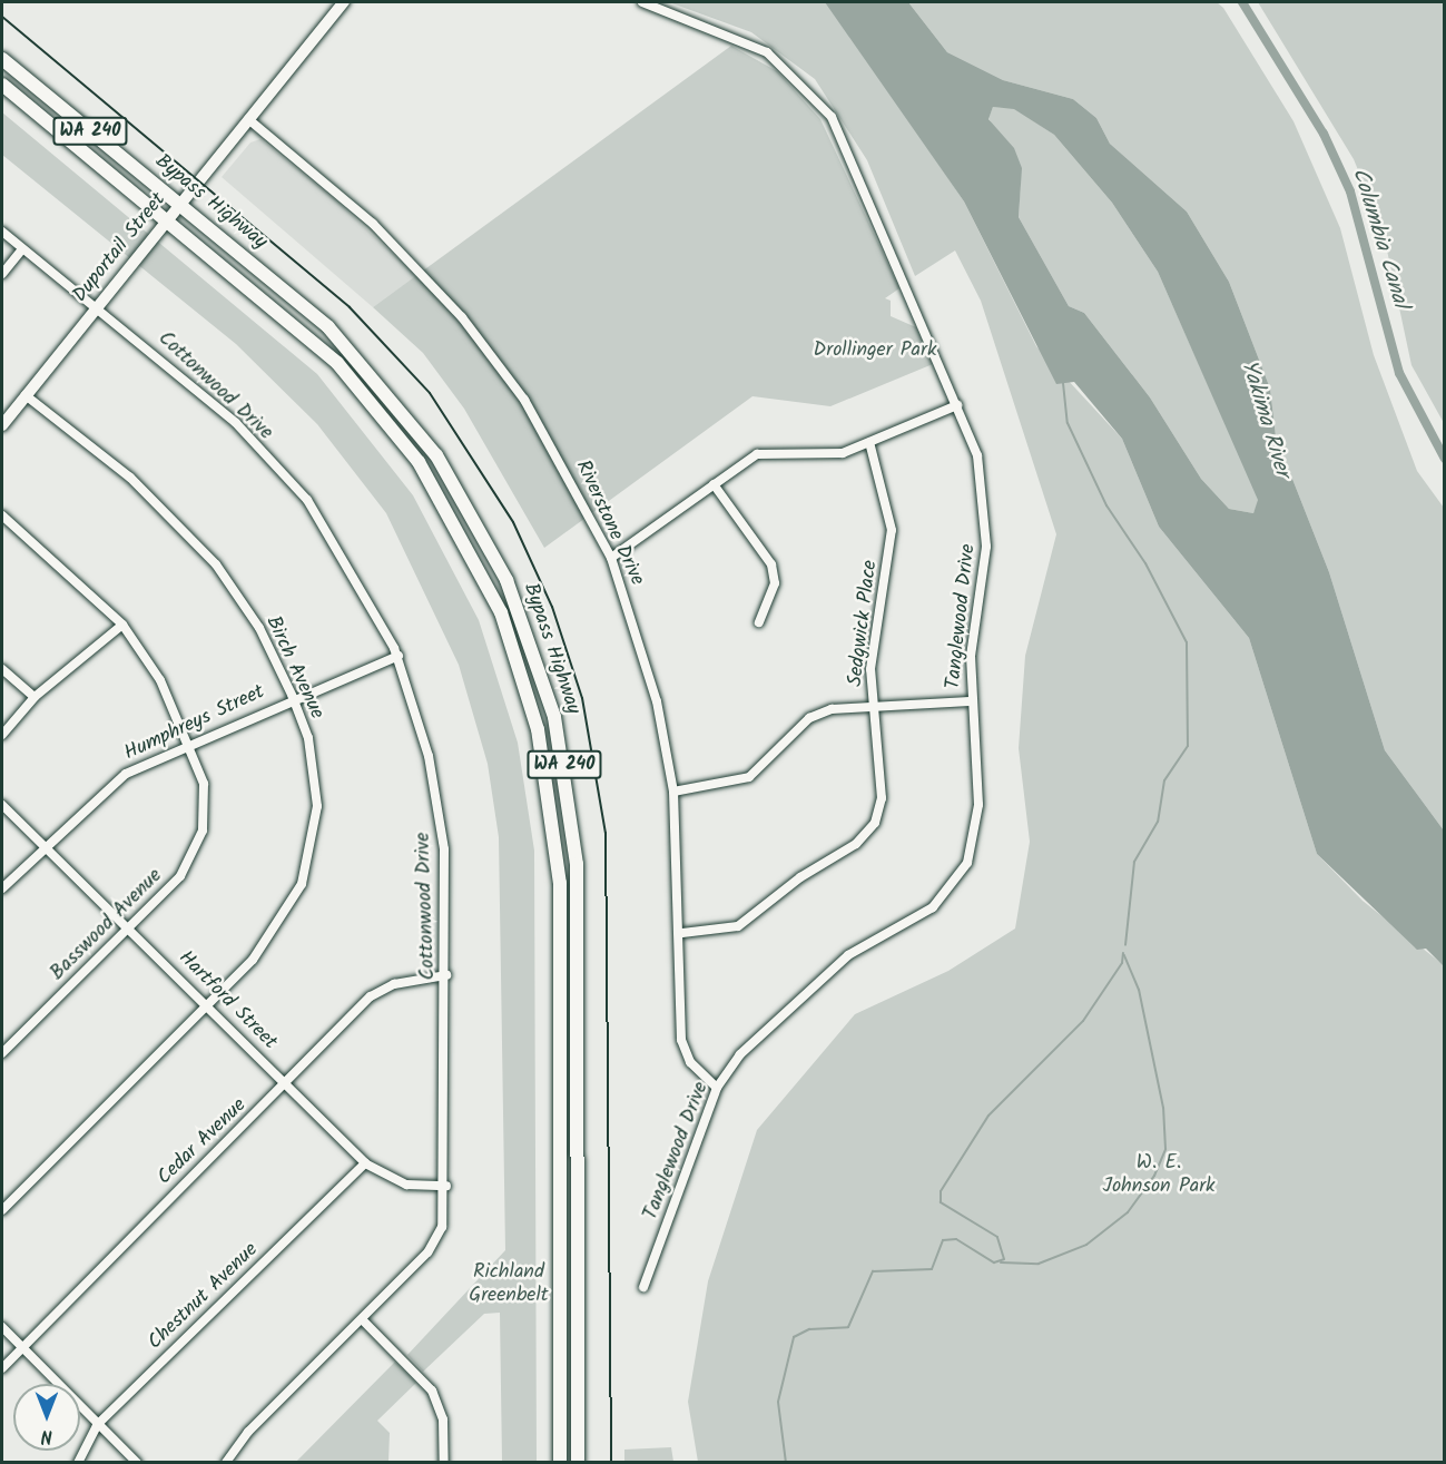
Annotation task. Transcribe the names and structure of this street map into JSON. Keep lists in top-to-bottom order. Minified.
{"streets":{"highway":["WA 240","Bypass Highway"],"main road":["Duportail Street"],"street":["Cottonwood Drive","Riverstone Drive","Tanglewood Drive","Sedgwick Place","Birch Avenue","Humphreys Street","Basswood Avenue","Hartford Street","Cedar Avenue","Chestnut Avenue"]},"crossings":[["Bypass Highway","Duportail Street"],["Duportail Street","Cottonwood Drive"],["Duportail Street","Riverstone Drive"],["Duportail Street","Birch Avenue"],["Cottonwood Drive","Humphreys Street"],["Cottonwood Drive","Hartford Street"],["Cottonwood Drive","Cedar Avenue"],["Riverstone Drive","Tanglewood Drive"],["Riverstone Drive","Sedgwick Place"],["Birch Avenue","Humphreys Street"],["Birch Avenue","Hartford Street"],["Humphreys Street","Basswood Avenue"],["Humphreys Street","Hartford Street"],["Basswood Avenue","Hartford Street"],["Hartford Street","Cedar Avenue"],["Hartford Street","Chestnut Avenue"]],"water":["Columbia Canal","Yakima River"],"parks":["Drollinger Park","W. E. Johnson Park","Richland Greenbelt"],"north":"bottom"}
